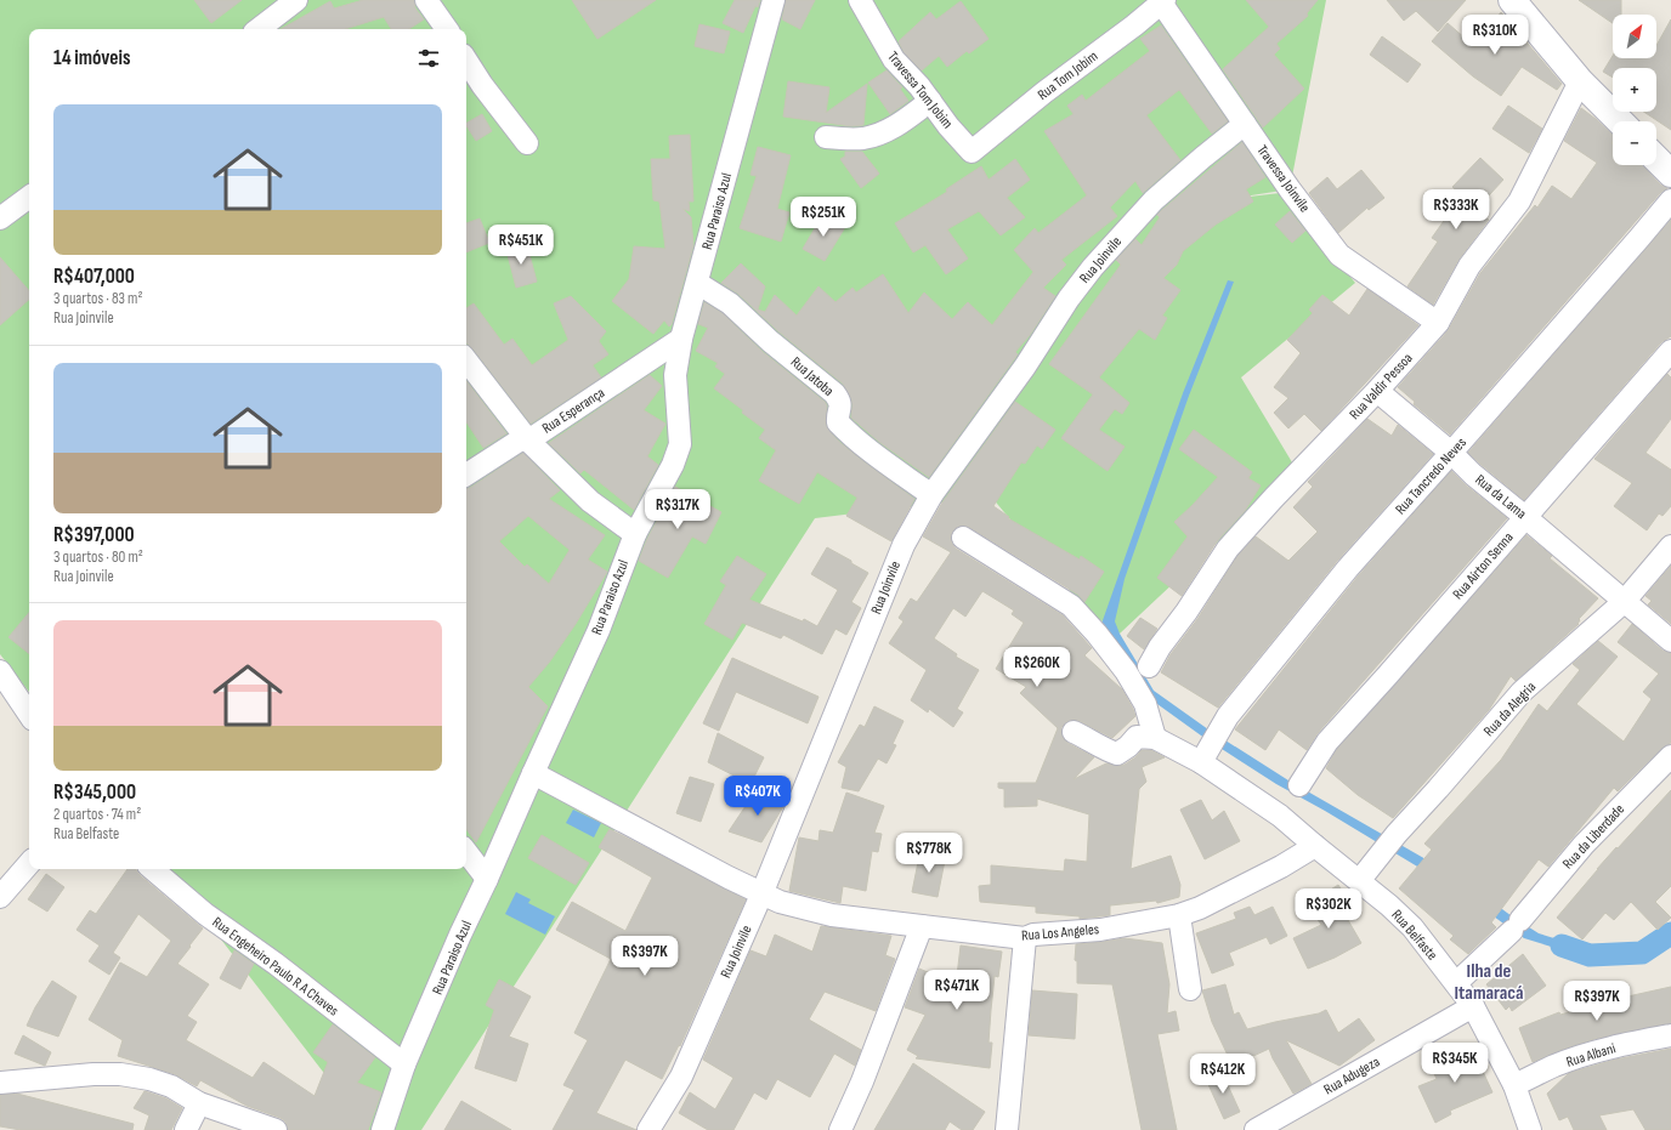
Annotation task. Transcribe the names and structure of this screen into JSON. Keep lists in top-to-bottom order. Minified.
{"streets":{"street":["Rua Tom Jobim","Travessa Tom Jobim","Travessa Joinvile","Rua Paraiso Azul","Rua Joinvile","Rua Jatoba","Rua Valdir Pessoa","Rua Esperança","Rua Tancredo Neves","Rua da Lama","Rua Airton Senna","Rua da Alegria","Rua da Liberdade","Rua Los Angeles","Rua Belfaste","Rua Engeheiro Paulo R A Chaves","Rua Albani","Rua Adugeza"]},"crossings":[["Rua Tom Jobim","Travessa Tom Jobim"],["Rua Tom Jobim","Travessa Joinvile"],["Travessa Joinvile","Rua Joinvile"],["Travessa Joinvile","Rua Valdir Pessoa"],["Rua Paraiso Azul","Rua Jatoba"],["Rua Paraiso Azul","Rua Esperança"],["Rua Paraiso Azul","Rua Los Angeles"],["Rua Paraiso Azul","Rua Engeheiro Paulo R A Chaves"],["Rua Joinvile","Rua Jatoba"],["Rua Joinvile","Rua Los Angeles"],["Rua Valdir Pessoa","Rua da Lama"],["Rua Tancredo Neves","Rua da Lama"],["Rua Tancredo Neves","Rua Belfaste"],["Rua da Lama","Rua Airton Senna"],["Rua da Lama","Rua da Alegria"],["Rua Airton Senna","Rua Belfaste"],["Rua da Alegria","Rua Belfaste"],["Rua da Liberdade","Rua Belfaste"],["Rua Los Angeles","Rua Belfaste"],["Rua Belfaste","Rua Albani"],["Rua Belfaste","Rua Adugeza"]],"districts":["Ilha de Itamaracá"],"north":"top right","page":{"map_buttons":["+","−"],"price":["R$310K","R$333K","R$251K","R$451K","R$317K","R$260K","R$407K","R$778K","R$302K","R$397K","R$471K","R$397K","R$345K","R$412K"],"heading":"14 imóveis","list":[{"name":"R$407,000","note":"3 quartos · 83 m² · Rua Joinvile"},{"name":"R$397,000","note":"3 quartos · 80 m² · Rua Joinvile"},{"name":"R$345,000","note":"2 quartos · 74 m² · Rua Belfaste"}]}}
